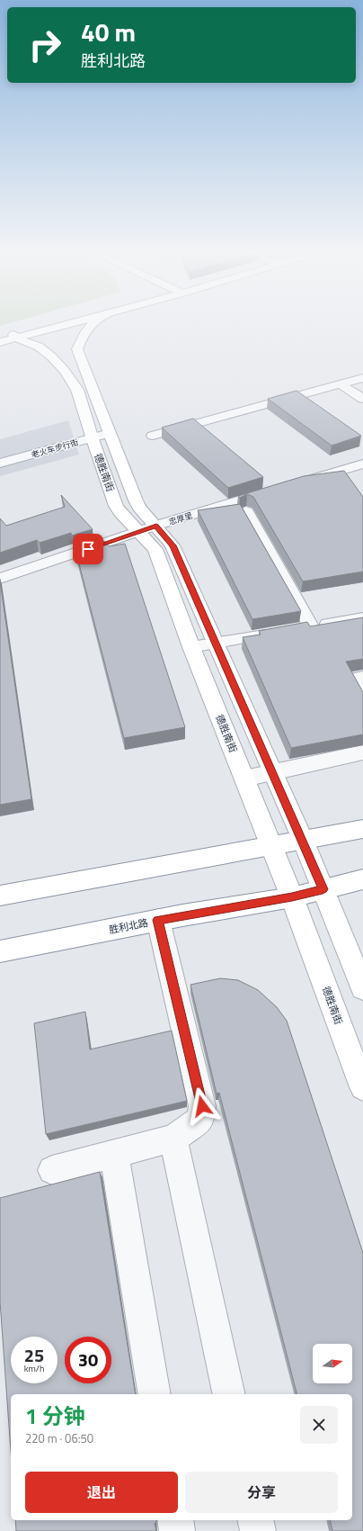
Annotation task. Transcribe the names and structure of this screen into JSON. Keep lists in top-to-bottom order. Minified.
{"streets":{"main road":["德胜南街","胜利北路"],"street":["老火车步行街","忠厚里"]},"crossings":[["老火车步行街","德胜南街"],["德胜南街","忠厚里"],["德胜南街","胜利北路"]],"north":"right","page":{"turn":["40 m","胜利北路"],"speed":"25 km/h","limit":"30","heading":["1 分钟","220 m · 06:50"],"buttons":["退出","分享"]}}
